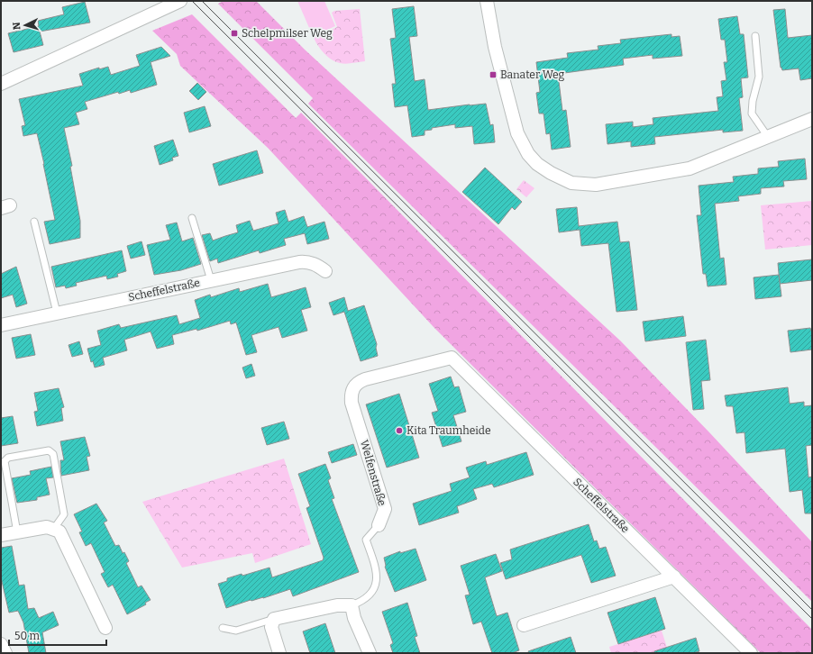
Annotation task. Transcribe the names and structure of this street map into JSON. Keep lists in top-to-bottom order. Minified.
{"streets":{"street":["Scheffelstraße","Welfenstraße"]},"crossings":[["Scheffelstraße","Welfenstraße"]],"places":{"transit":["Schelpmilser Weg","Banater Weg"],"other":["Kita Traumheide"]},"scale_bar":"50 m","north":"left"}
